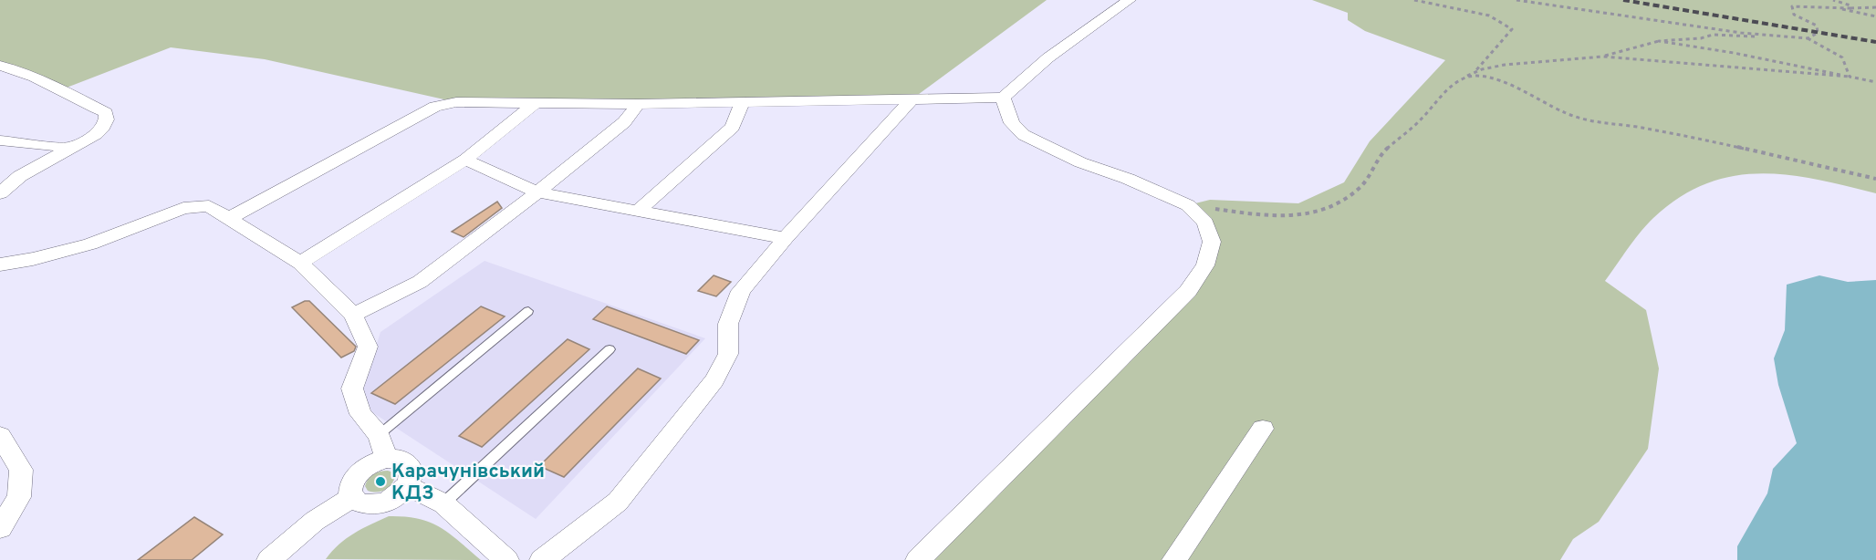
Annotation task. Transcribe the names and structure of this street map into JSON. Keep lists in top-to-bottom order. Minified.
{"places":["Карачунівський КДЗ"]}
